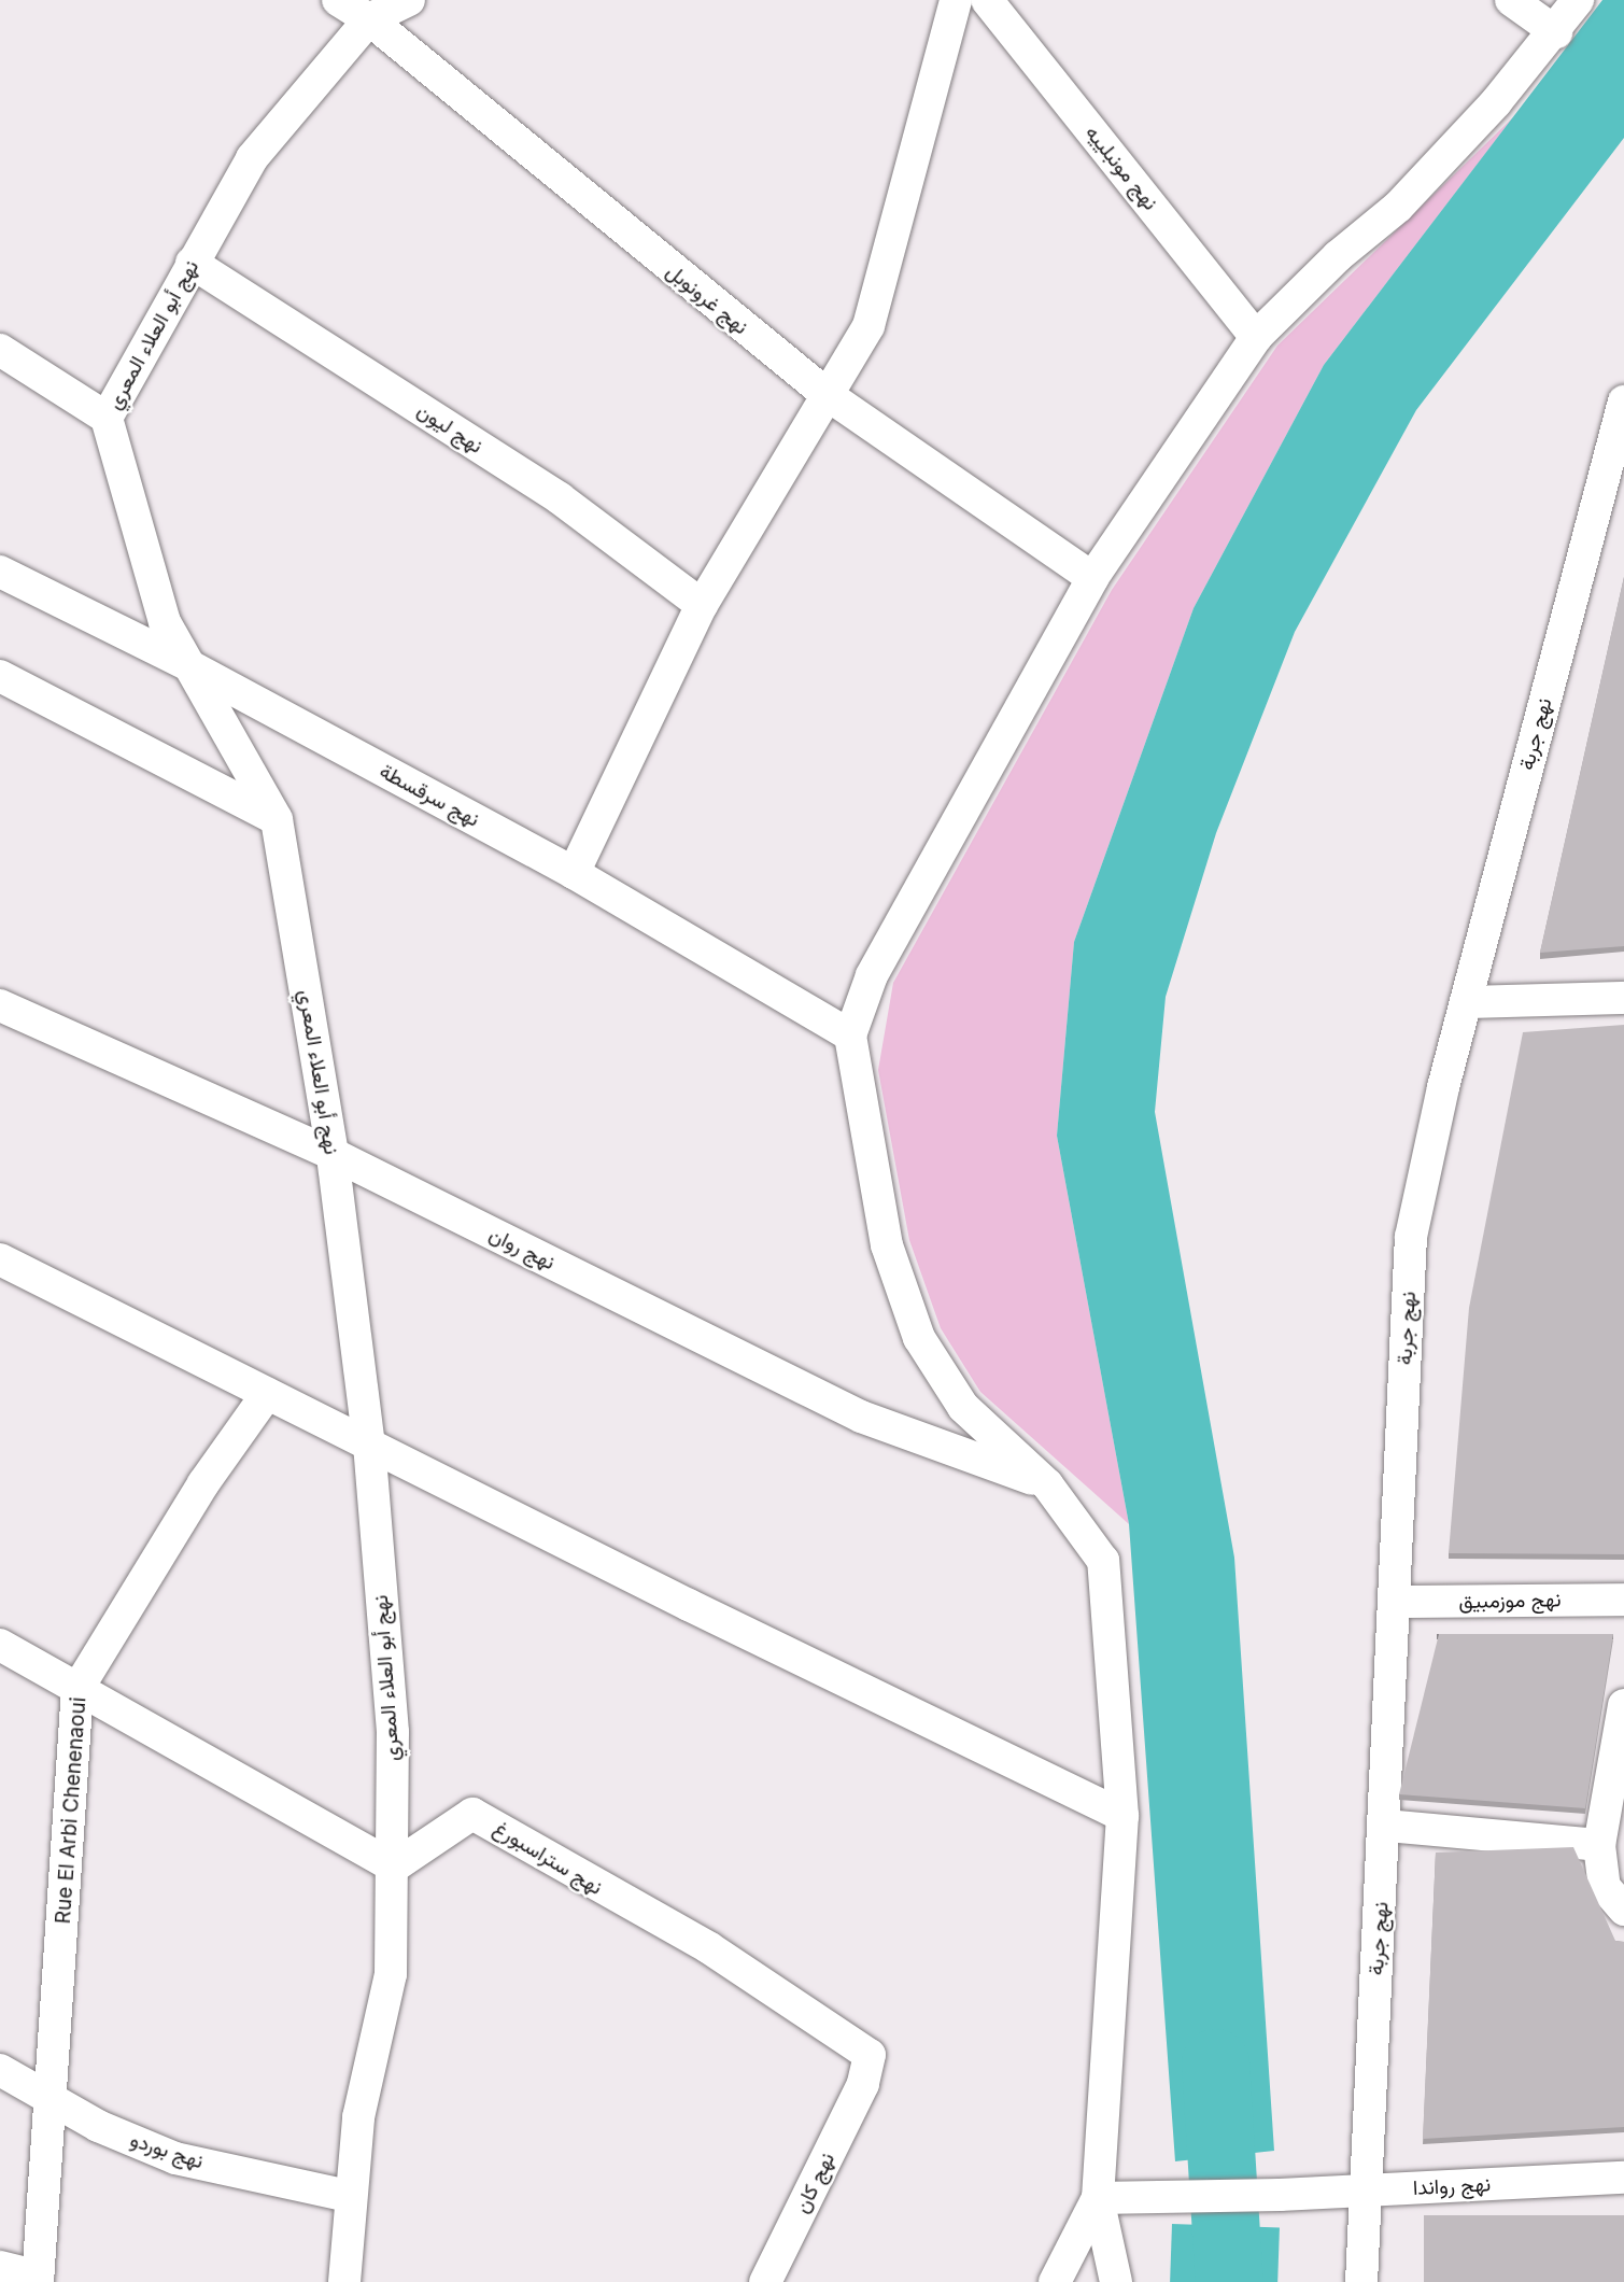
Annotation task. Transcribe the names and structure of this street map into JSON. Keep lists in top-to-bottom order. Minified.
{"streets":{"street":["نهج مونبلييه","نهج غرونوبل","نهج أبو العلاء المعري","نهج ليون","نهج جربة","نهج سرقسطة","نهج روان","نهج موزمبيق","Rue El Arbi Chenenaoui","نهج ستراسبورغ","نهج بوردو","نهج كان","نهج رواندا"]},"crossings":[["نهج غرونوبل","نهج أبو العلاء المعري"],["نهج أبو العلاء المعري","نهج ليون"],["نهج أبو العلاء المعري","نهج سرقسطة"],["نهج أبو العلاء المعري","نهج روان"],["نهج أبو العلاء المعري","نهج ستراسبورغ"],["نهج أبو العلاء المعري","نهج بوردو"],["نهج جربة","نهج موزمبيق"],["نهج جربة","نهج رواندا"],["Rue El Arbi Chenenaoui","نهج بوردو"],["نهج ستراسبورغ","نهج كان"]]}
